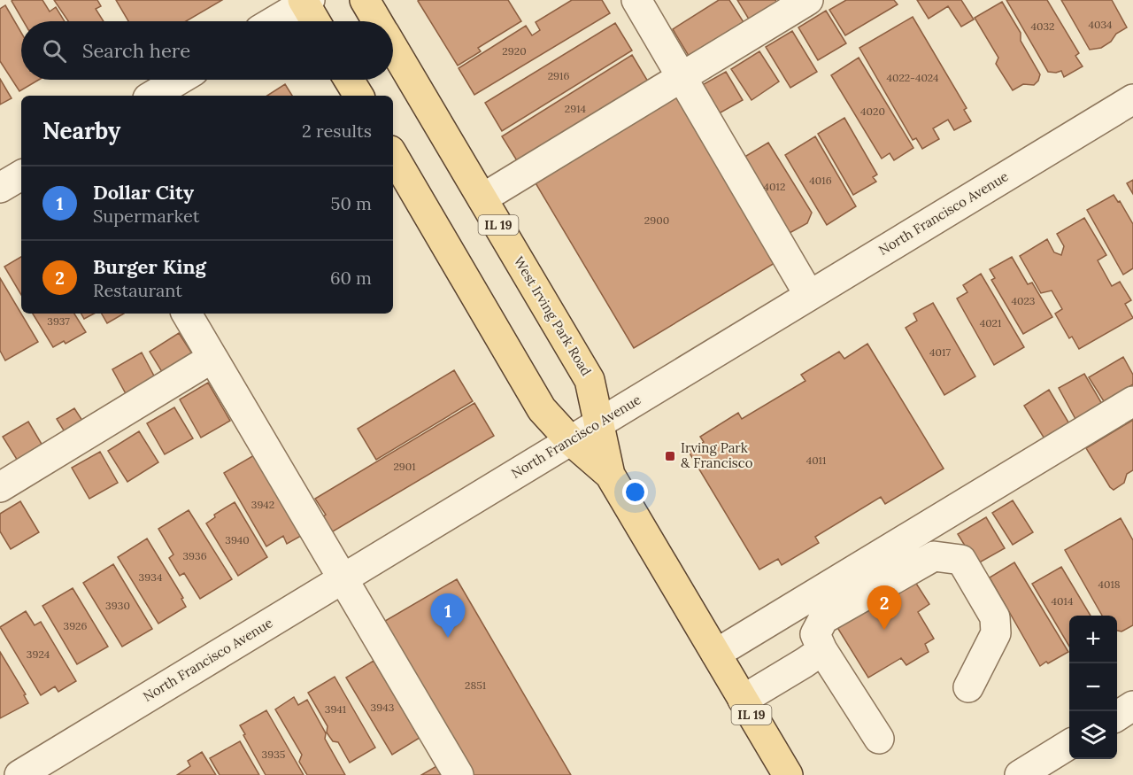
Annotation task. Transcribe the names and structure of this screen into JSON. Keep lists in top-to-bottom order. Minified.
{"streets":{"main road":["IL 19","West Irving Park Road"],"street":["North Francisco Avenue"]},"crossings":[["North Francisco Avenue","West Irving Park Road"]],"places":{"transit":["Irving Park & Francisco"]},"house_numbers":["4034","4032","2920","2916","4022-4024","2914","4020","4016","4012","2900","4023","3937","4021","4017","4011","2901","3942","3940","3936","3934","4018","4014","3930","3926","3924","2851","3943","3941","3935"],"page":{"search":"Search here","heading":["Nearby","2 results"],"list":[{"mark":"1","name":"Dollar City","note":"Supermarket","value":"50 m"},{"mark":"2","name":"Burger King","note":"Restaurant","value":"60 m"}],"pins":["2","1"],"map_buttons":["+","−"]}}
